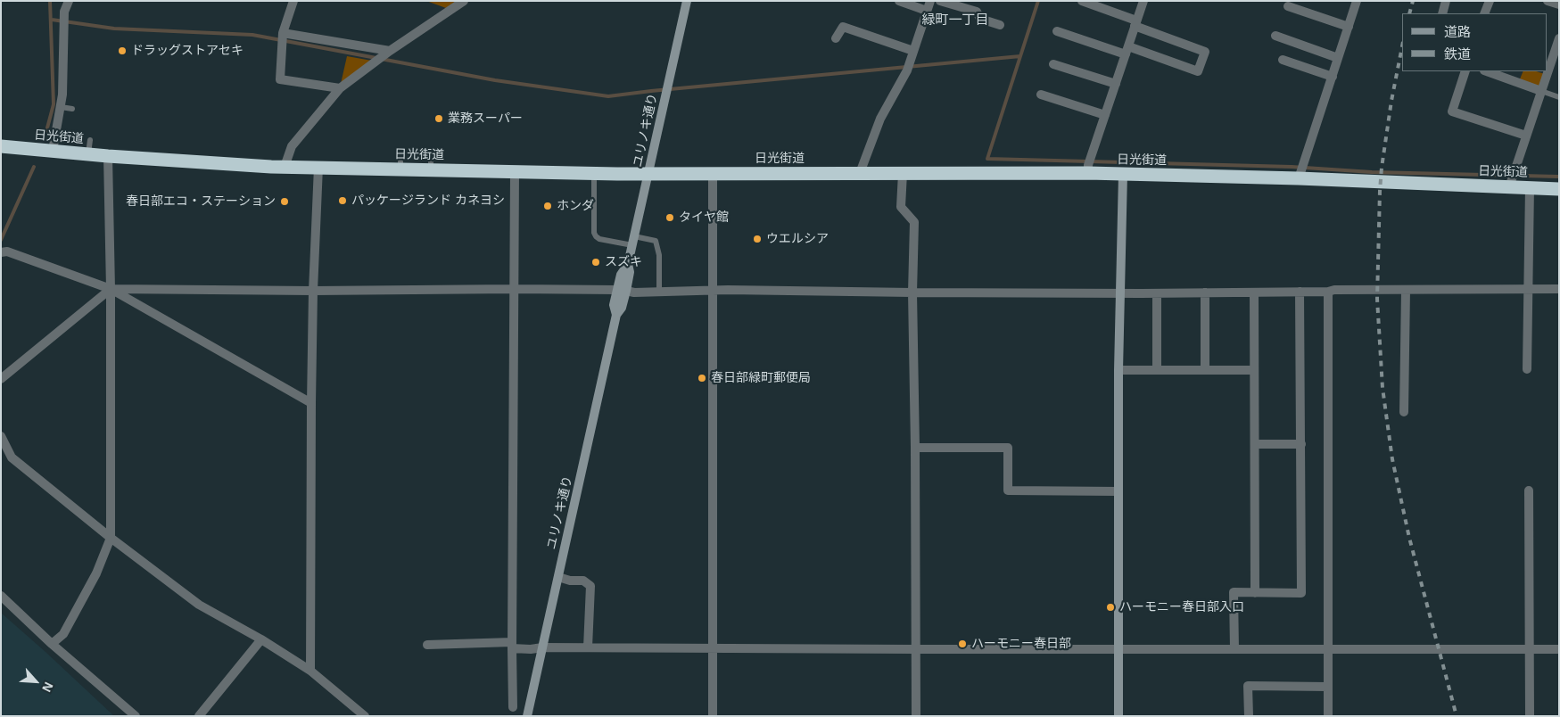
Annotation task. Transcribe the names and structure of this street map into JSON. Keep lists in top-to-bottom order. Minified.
{"streets":{"highway":["日光街道"],"street":["ユリノキ通り"]},"crossings":[["ユリノキ通り","日光街道"]],"districts":["緑町一丁目"],"places":["ドラッグストアセキ","業務スーパー","パッケージランド カネヨシ","春日部エコ・ステーション","ホンダ","タイヤ館","ウエルシア","スズキ","春日部緑町郵便局","ハーモニー春日部入口","ハーモニー春日部"],"legend":["道路","鉄道"],"north":"bottom right"}
